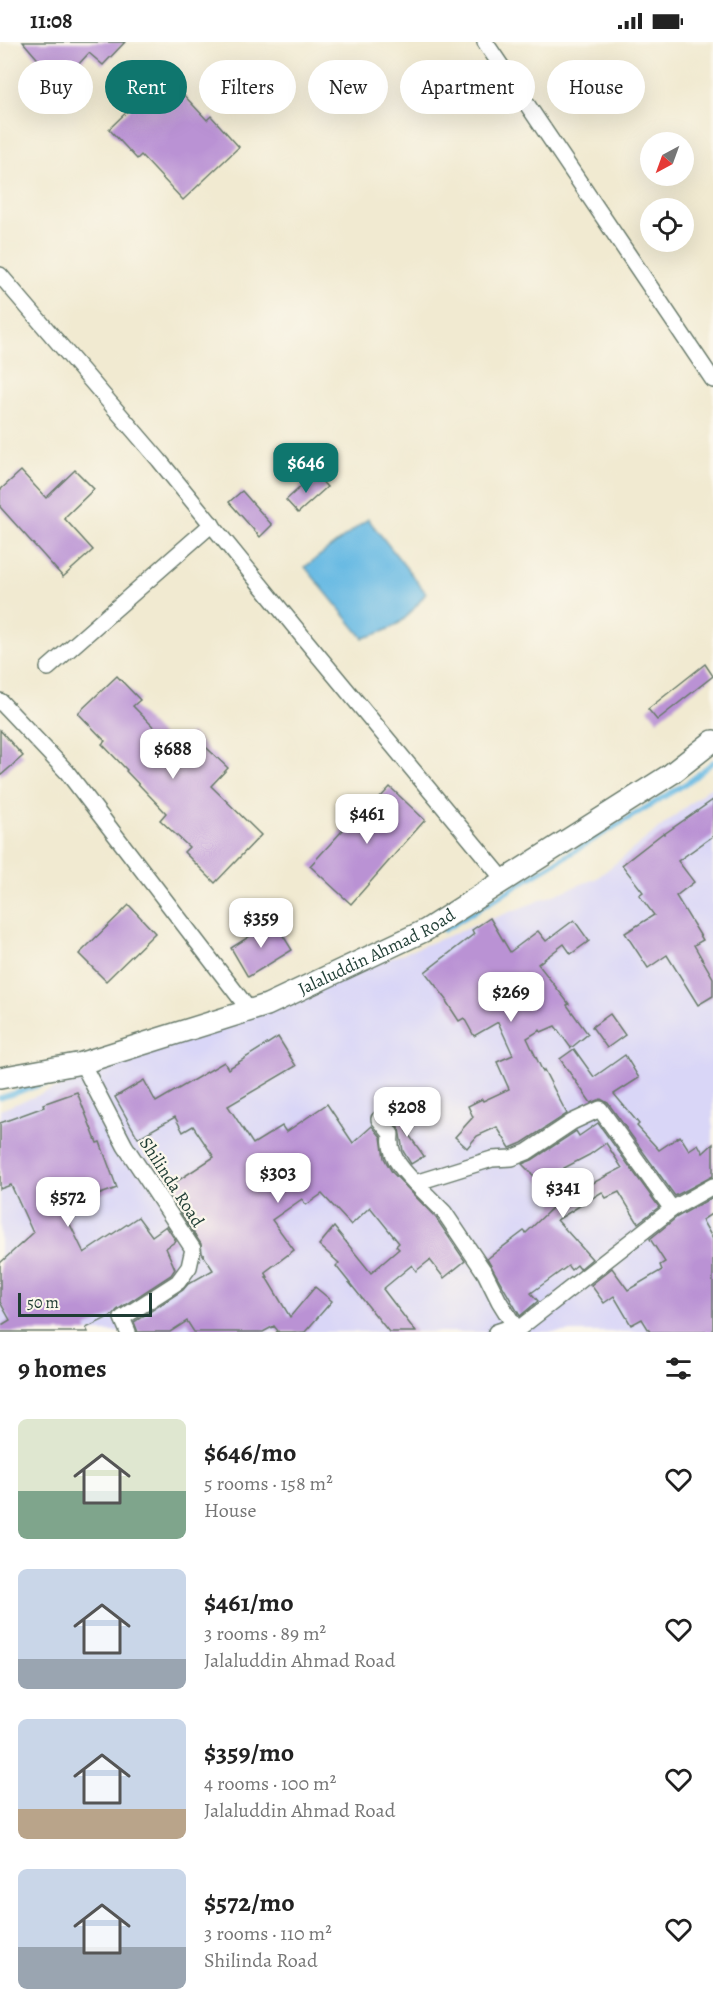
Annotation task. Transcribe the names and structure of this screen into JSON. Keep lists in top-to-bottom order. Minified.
{"streets":{"street":["Jalaluddin Ahmad Road","Shilinda Road"]},"crossings":[["Jalaluddin Ahmad Road","Shilinda Road"]],"scale_bar":"50 m","north":"bottom left","page":{"status":"11:08","chip":["Buy","Rent","Filters","New","Apartment","House"],"price":["$646","$688","$461","$359","$269","$208","$303","$341","$572"],"scale":"50 m","heading":"9 homes","list":[{"name":"$646/mo","note":"5 rooms · 158 m² · House"},{"name":"$461/mo","note":"3 rooms · 89 m² · Jalaluddin Ahmad Road"},{"name":"$359/mo","note":"4 rooms · 100 m² · Jalaluddin Ahmad Road"},{"name":"$572/mo","note":"3 rooms · 110 m² · Shilinda Road"}]}}
